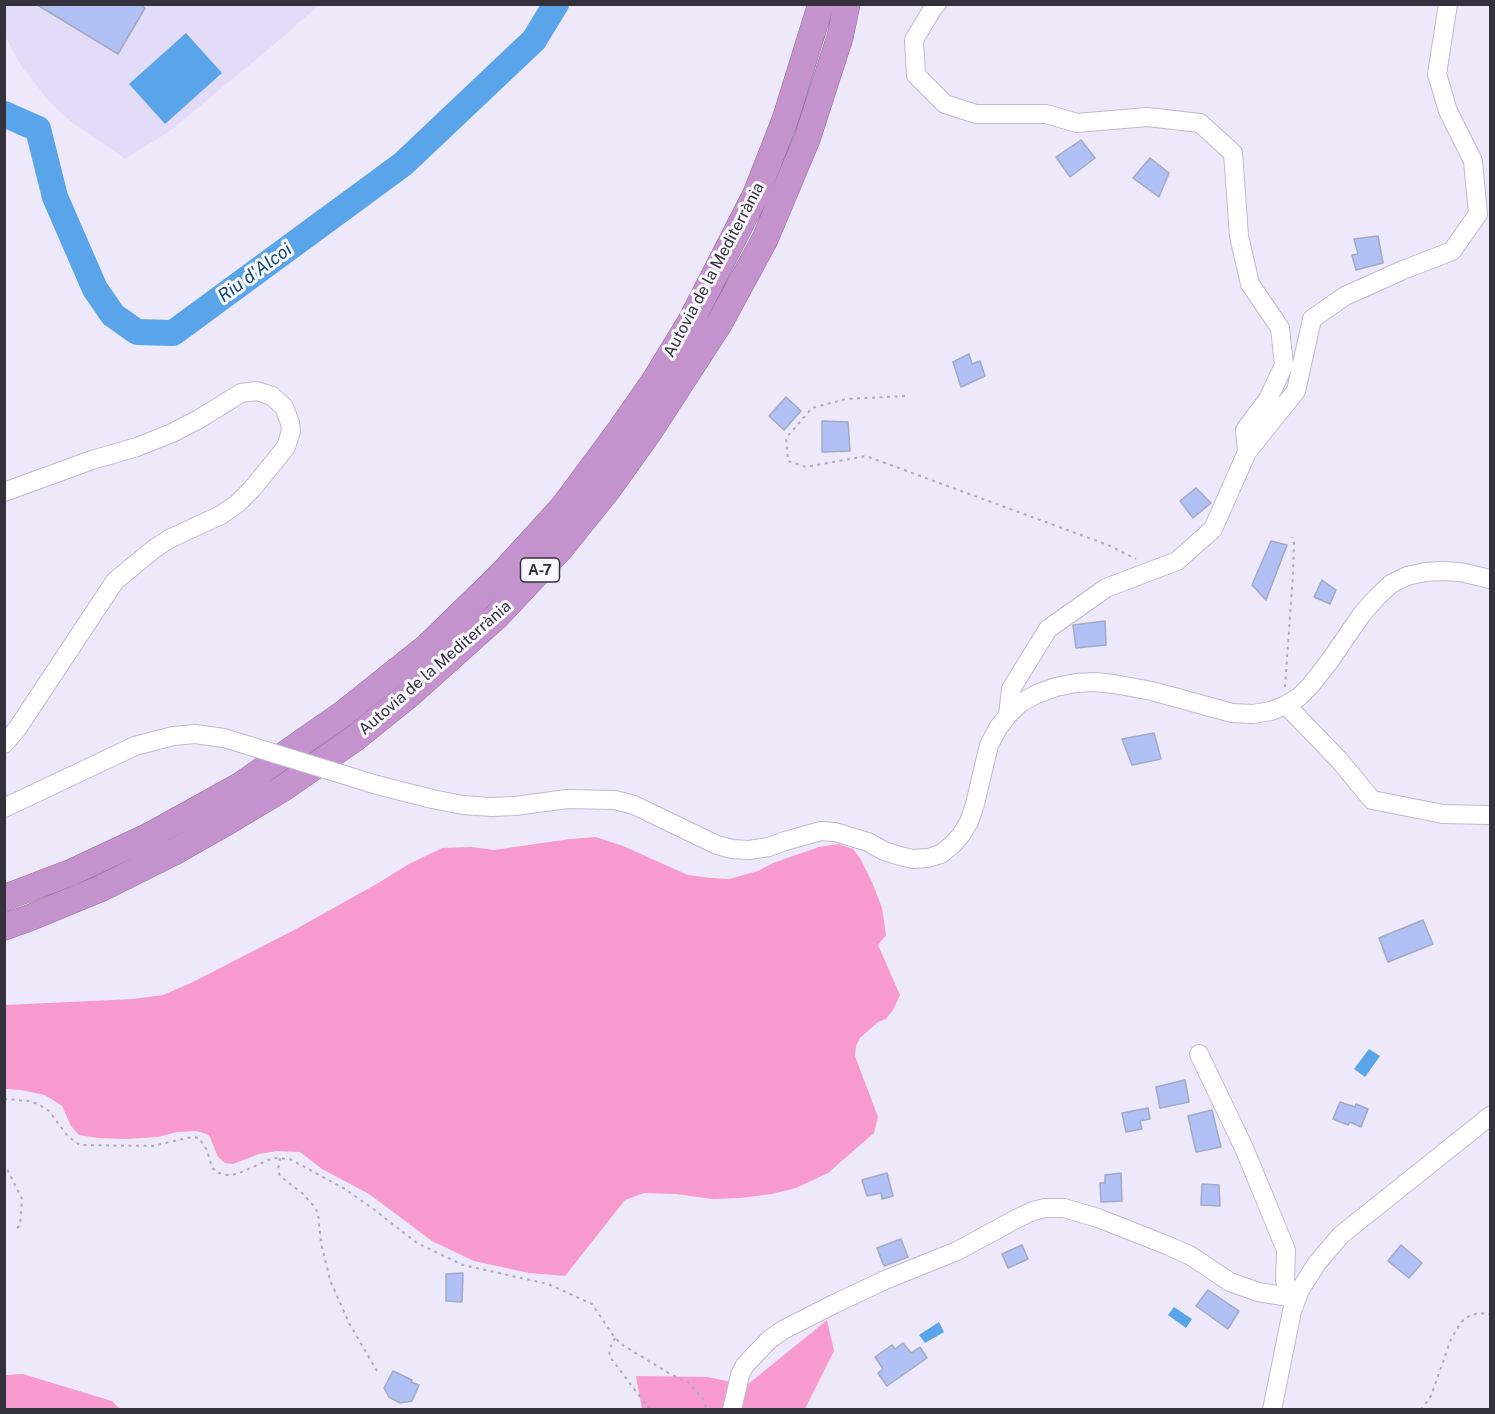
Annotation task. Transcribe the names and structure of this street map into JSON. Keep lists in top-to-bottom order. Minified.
{"streets":{"highway":["Autovia de la Mediterrània","A-7"]},"water":["Riu d'Alcoi"]}
